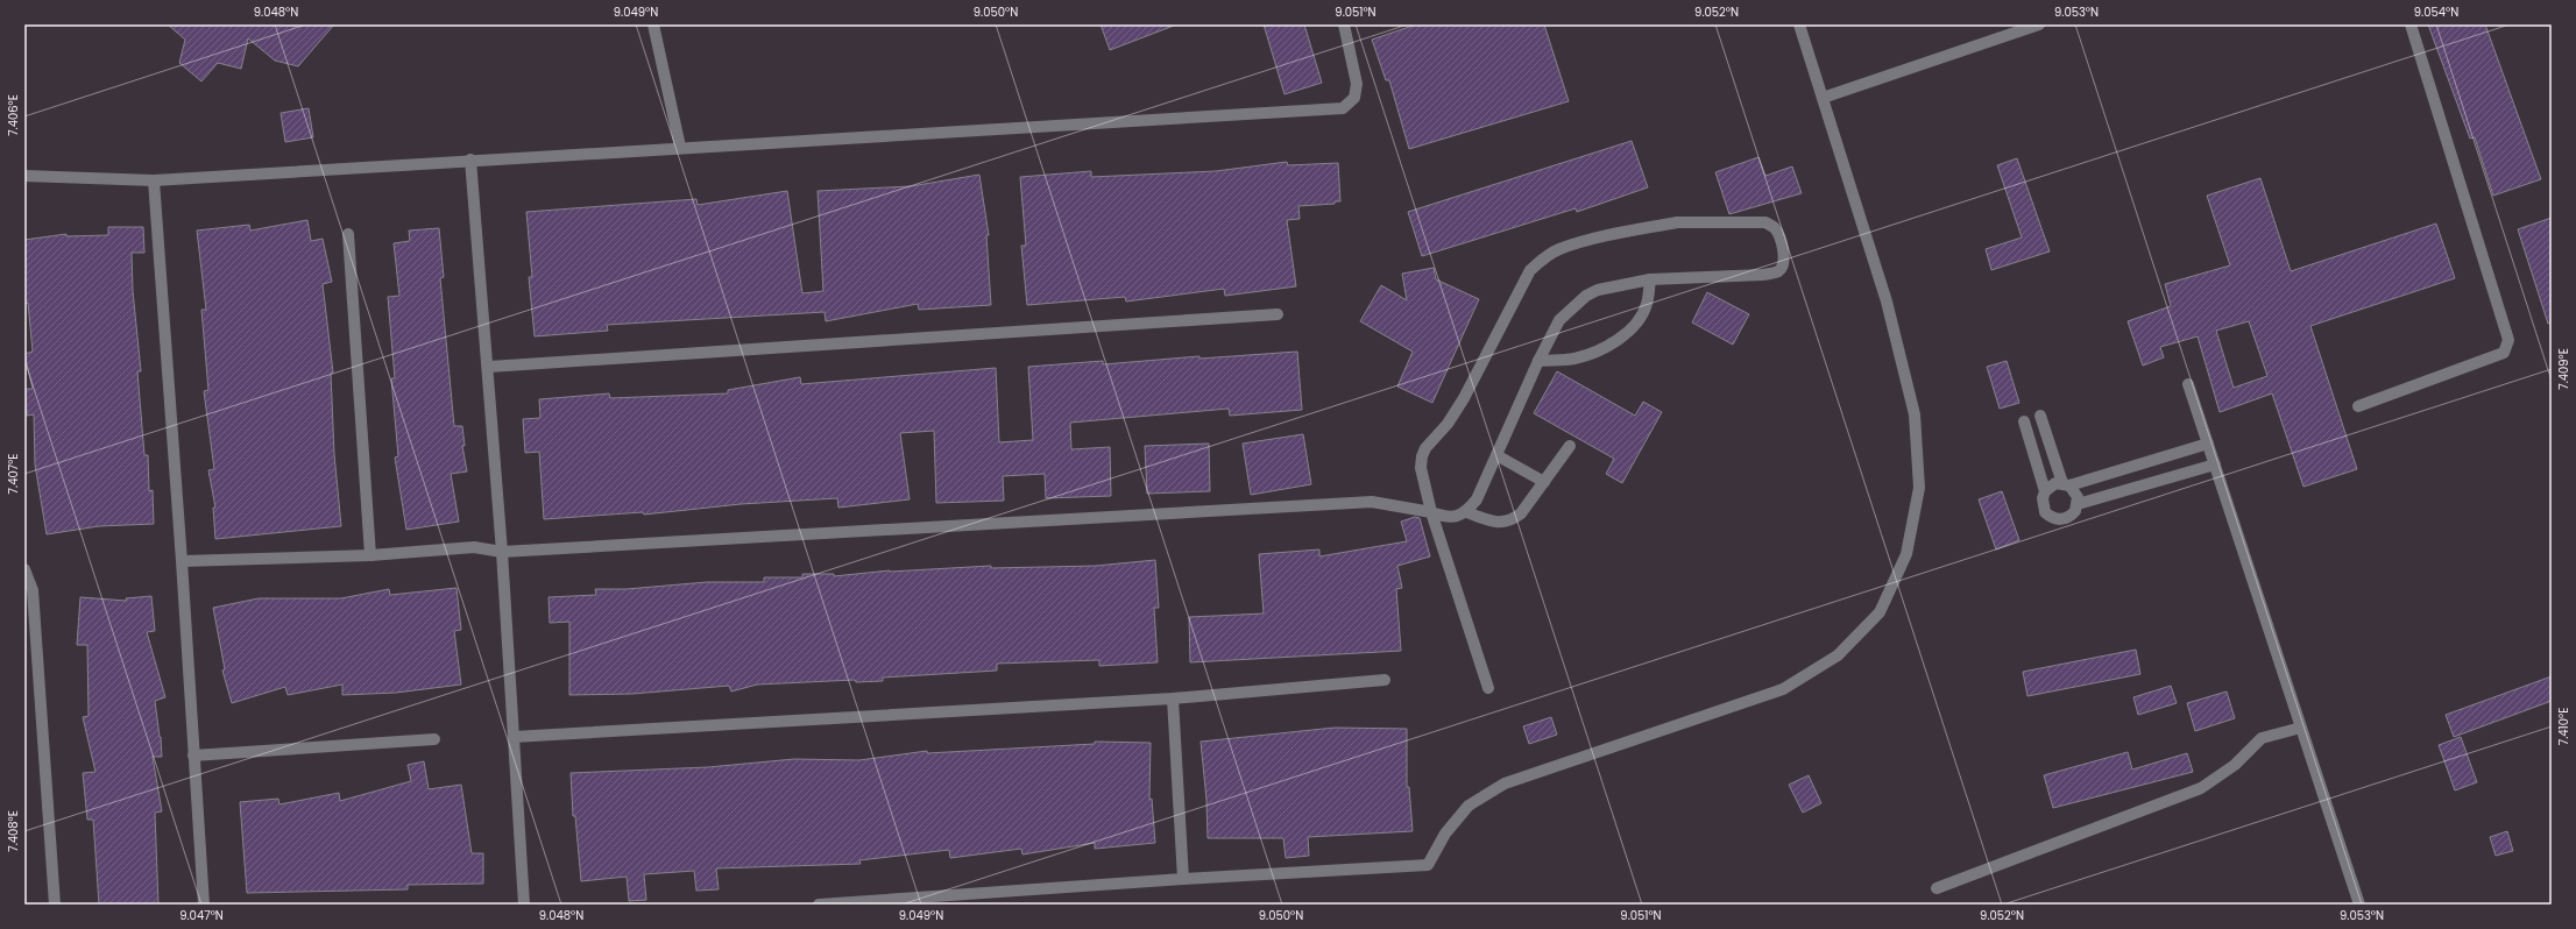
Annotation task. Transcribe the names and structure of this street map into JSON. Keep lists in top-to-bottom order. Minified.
{"coordinates":["9.048°N","9.049°N","9.050°N","9.051°N","9.052°N","9.053°N","9.054°N","7.406°E","7.409°E","7.407°E","7.410°E","7.408°E","9.047°N"]}
